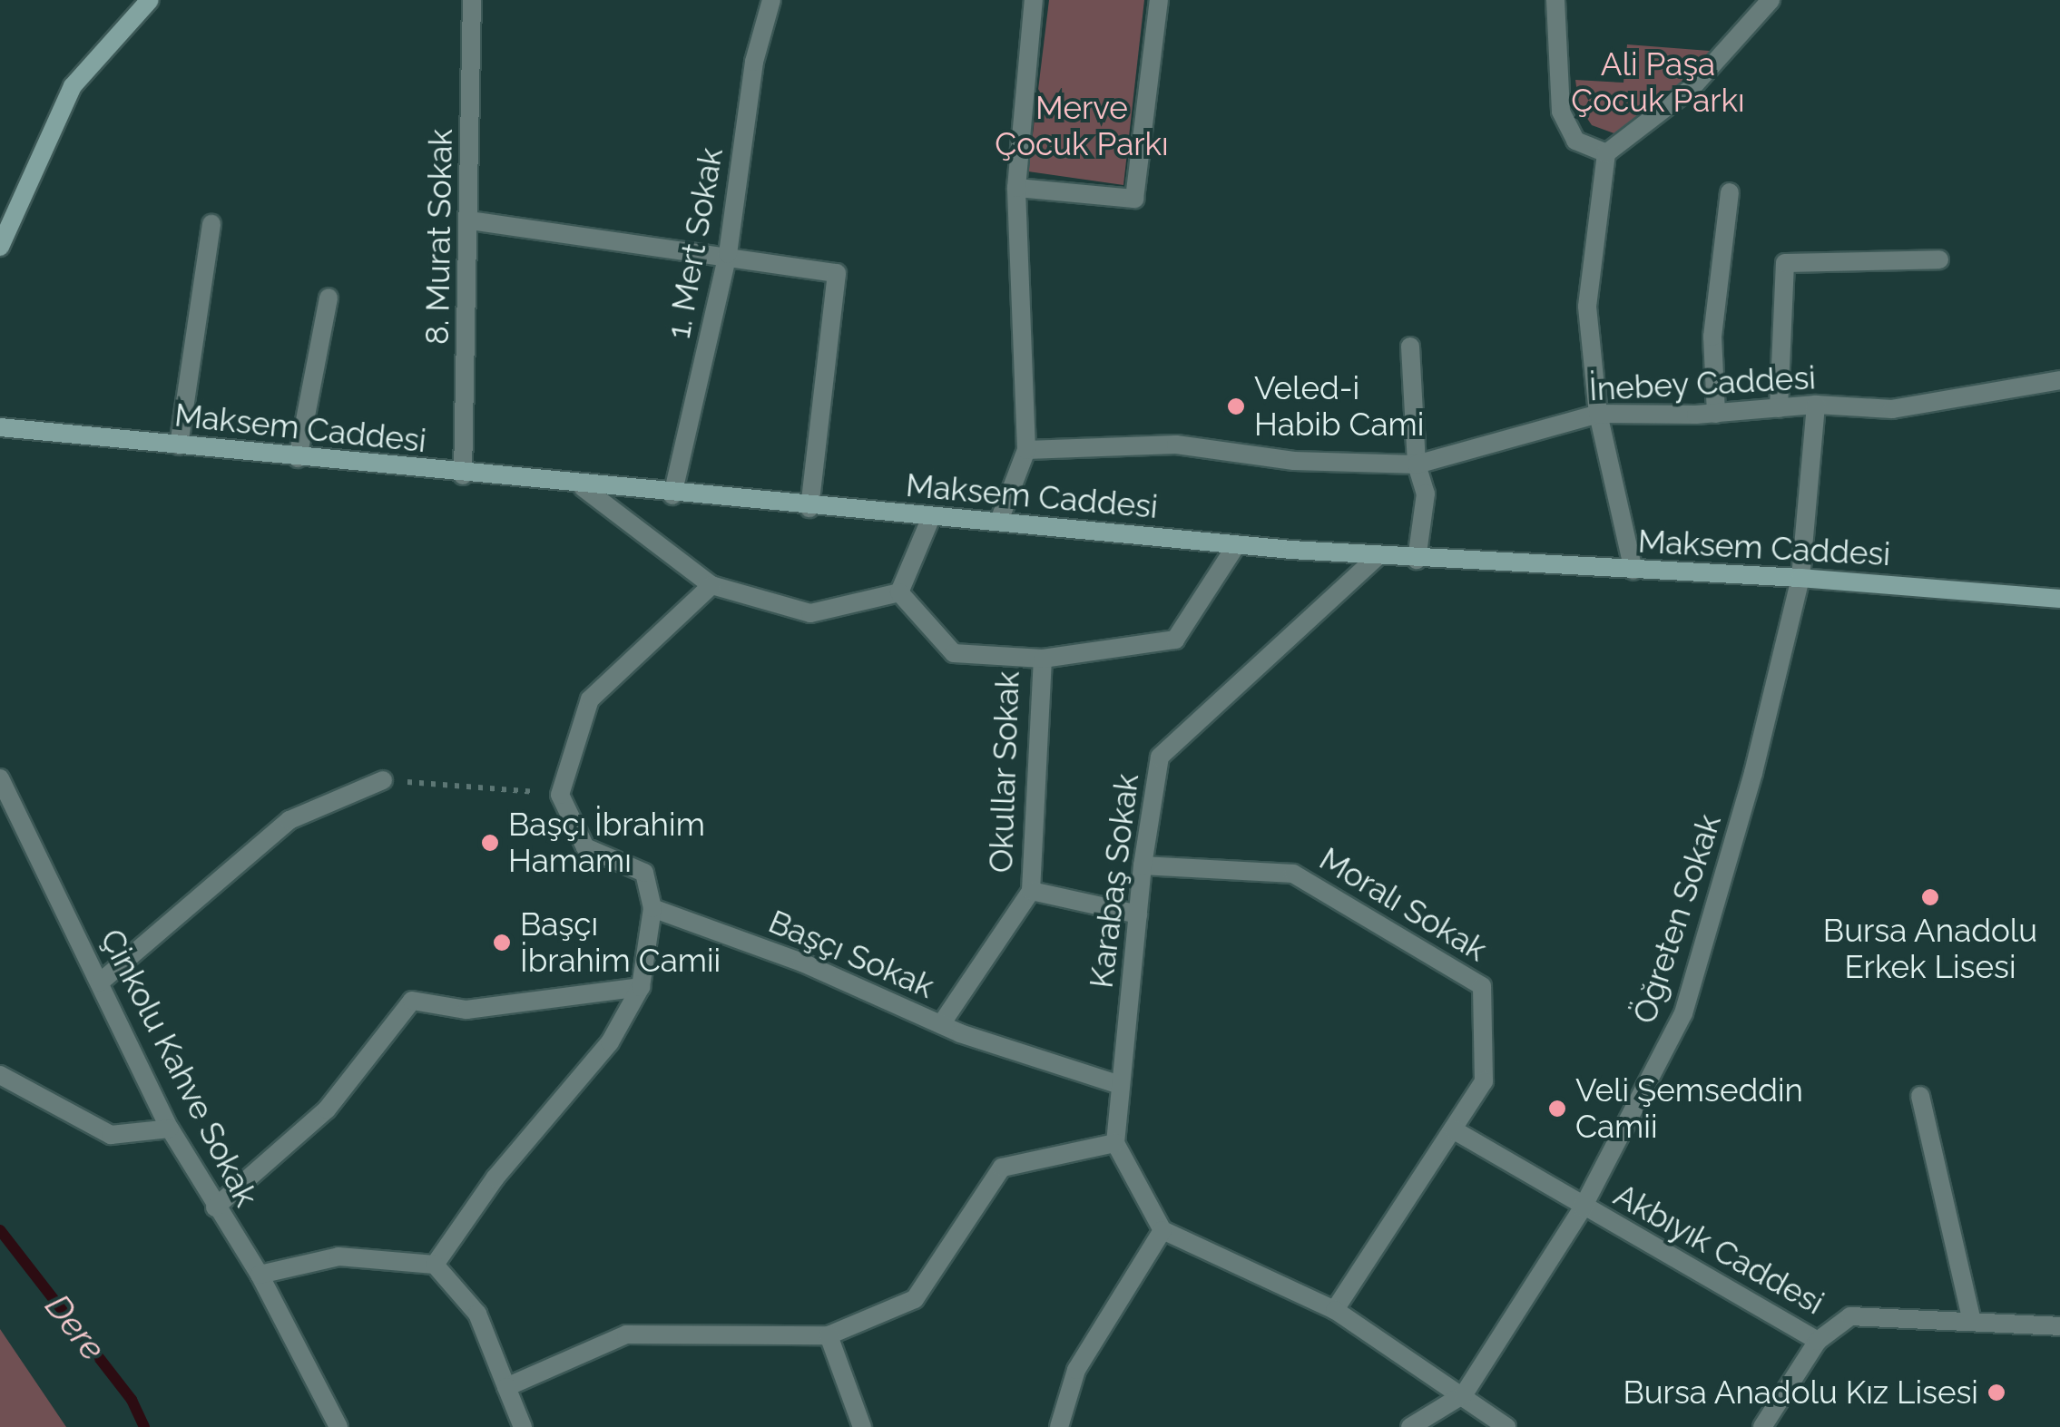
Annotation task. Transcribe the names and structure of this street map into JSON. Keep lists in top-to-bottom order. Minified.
{"streets":{"main road":["Maksem Caddesi"],"street":["8. Murat Sokak","1. Mert Sokak","İnebey Caddesi","Okullar Sokak","Karabaş Sokak","Moralı Sokak","Öğreten Sokak","Başçı Sokak","Çinkolu Kahve Sokak","Akbıyık Caddesi"]},"crossings":[["8. Murat Sokak","Maksem Caddesi"],["1. Mert Sokak","Maksem Caddesi"],["İnebey Caddesi","Öğreten Sokak"],["Maksem Caddesi","Karabaş Sokak"],["Maksem Caddesi","Öğreten Sokak"],["Okullar Sokak","Başçı Sokak"],["Karabaş Sokak","Moralı Sokak"],["Karabaş Sokak","Başçı Sokak"],["Moralı Sokak","Akbıyık Caddesi"],["Öğreten Sokak","Akbıyık Caddesi"]],"water":["Dere"],"parks":["Ali Paşa Çocuk Parkı","Merve Çocuk Parkı"],"places":["Veled-i Habib Cami","Başçı İbrahim Hamamı","Bursa Anadolu Erkek Lisesi","Başçı İbrahim Camii","Veli Şemseddin Camii","Bursa Anadolu Kız Lisesi"]}
